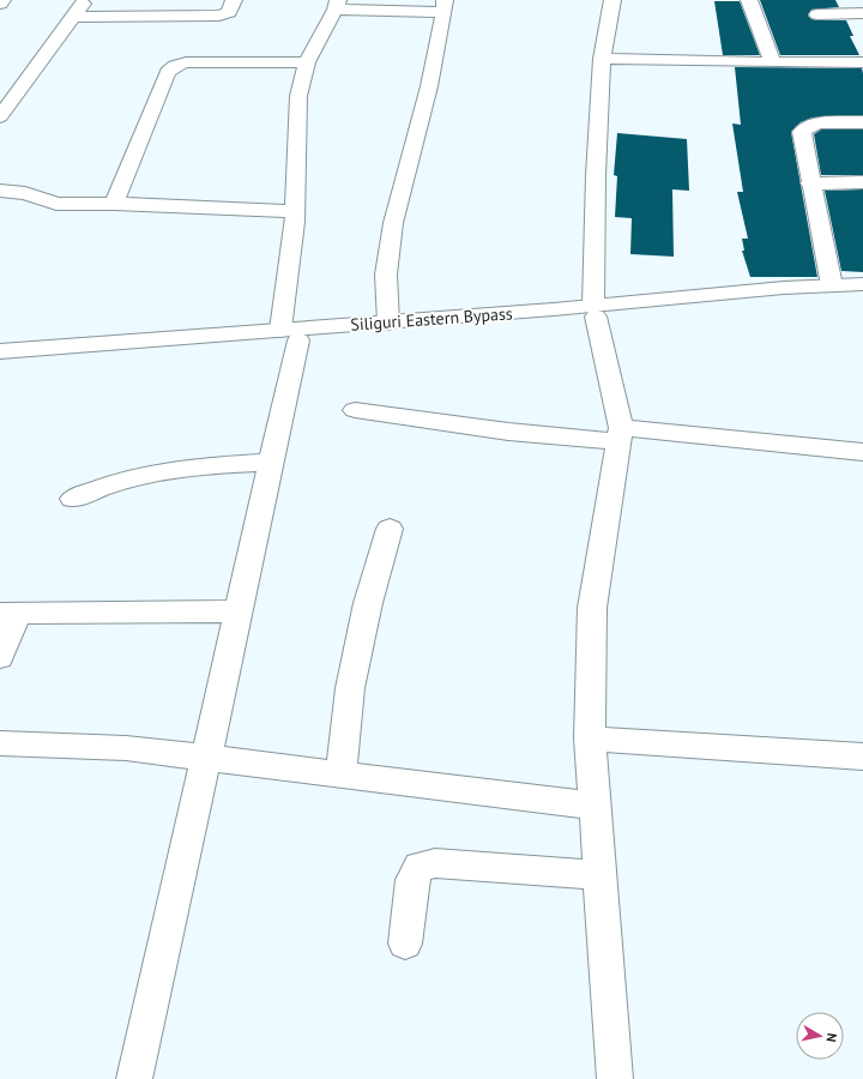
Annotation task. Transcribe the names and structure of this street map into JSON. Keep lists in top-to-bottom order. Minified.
{"streets":{"street":["Siliguri Eastern Bypass"]},"north":"right"}
